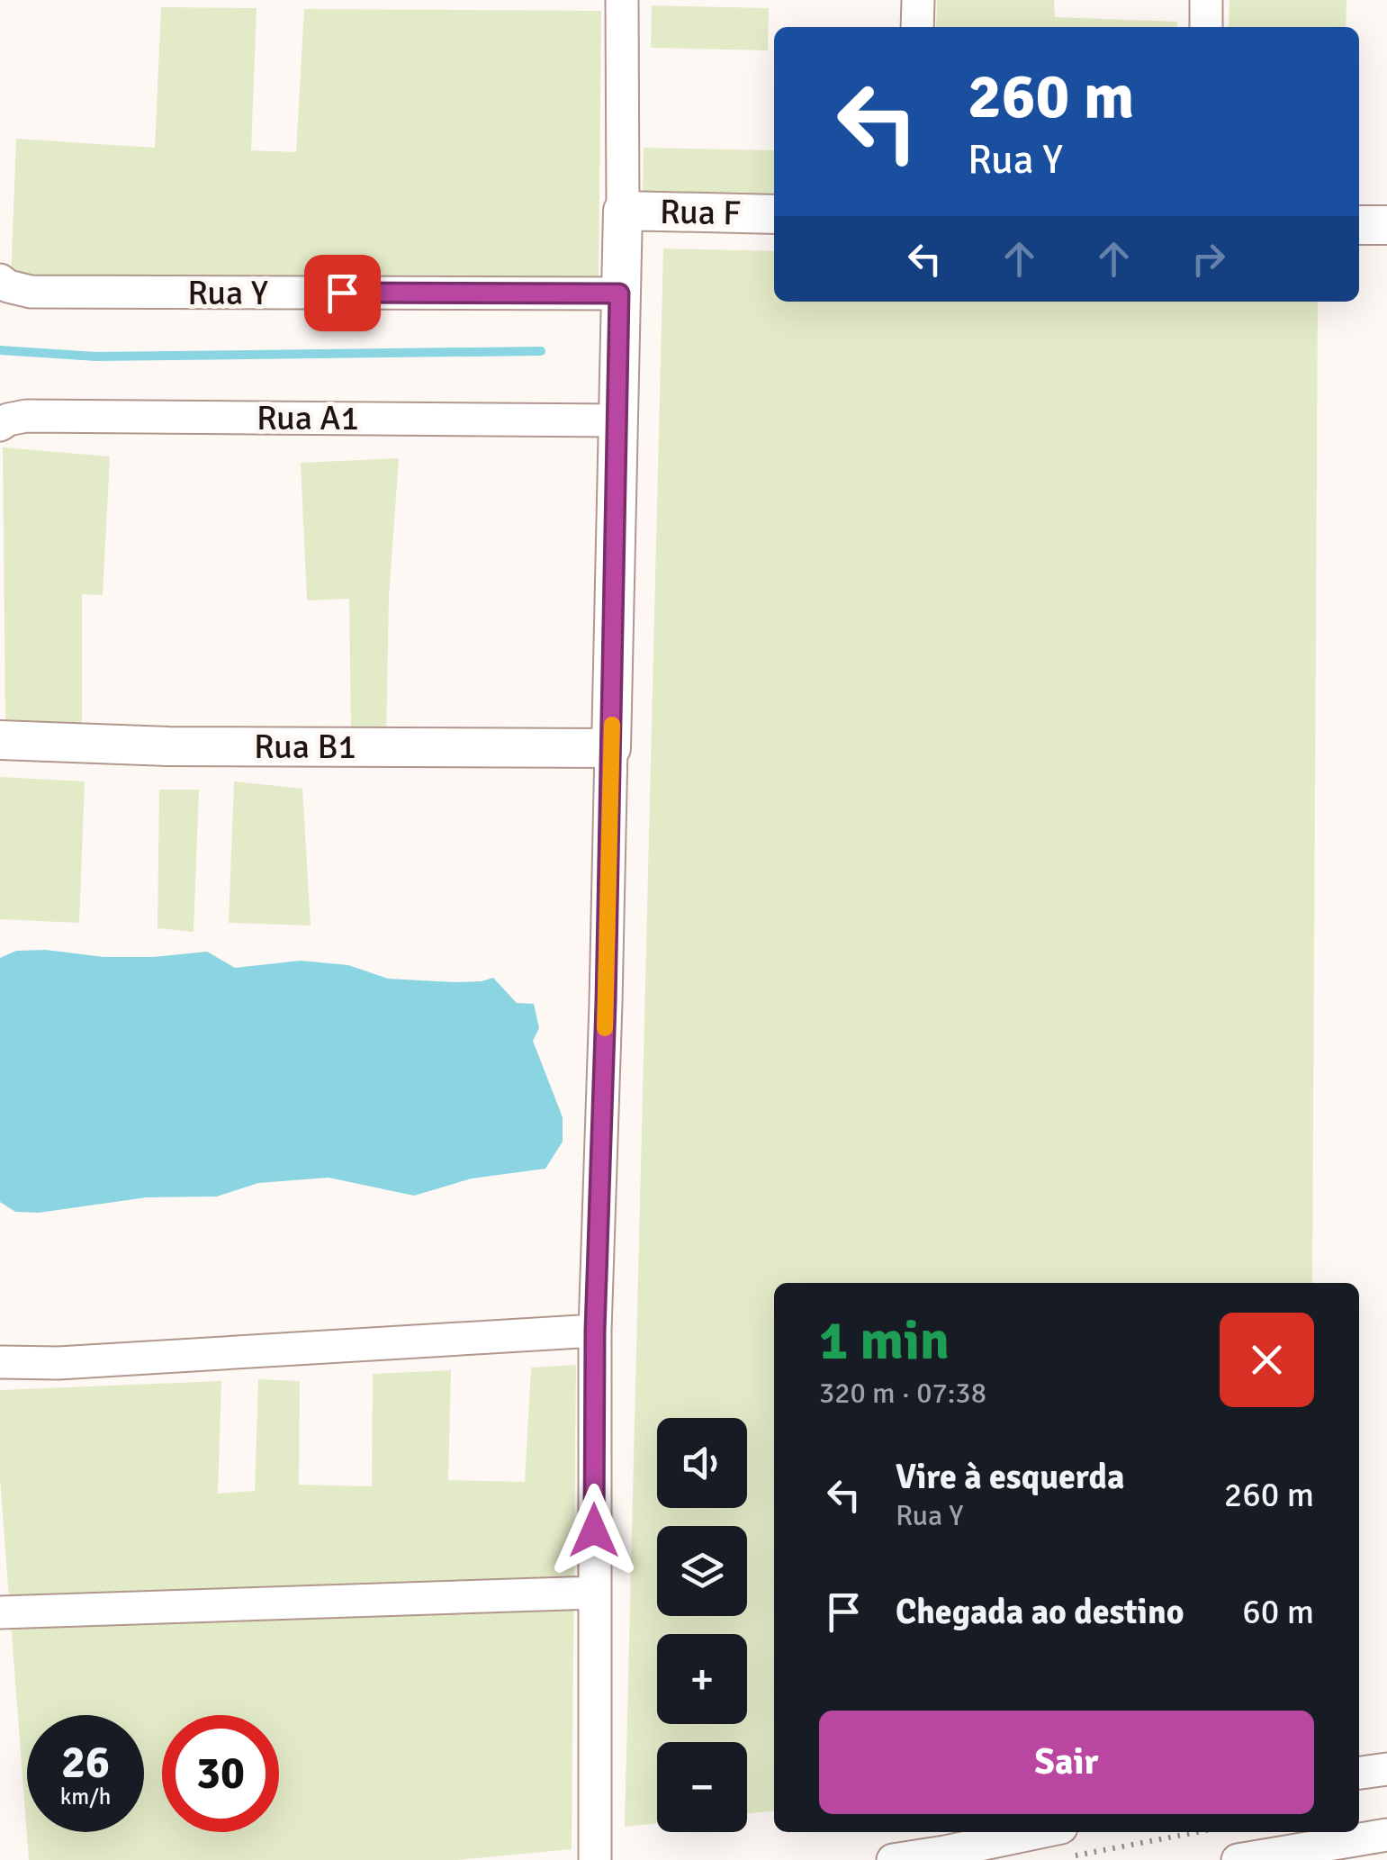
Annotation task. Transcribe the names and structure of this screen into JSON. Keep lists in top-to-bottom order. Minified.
{"streets":{"street":["Rua F","Rua Y","Rua A1","Rua B1"]},"page":{"turn":["260 m","Rua Y"],"heading":["1 min","320 m · 07:38"],"map_buttons":["+","−"],"list":[{"name":"Vire à esquerda","note":"Rua Y","value":"260 m"},{"name":"Chegada ao destino","value":"60 m"}],"buttons":"Sair","speed":"26 km/h","limit":"30"}}
